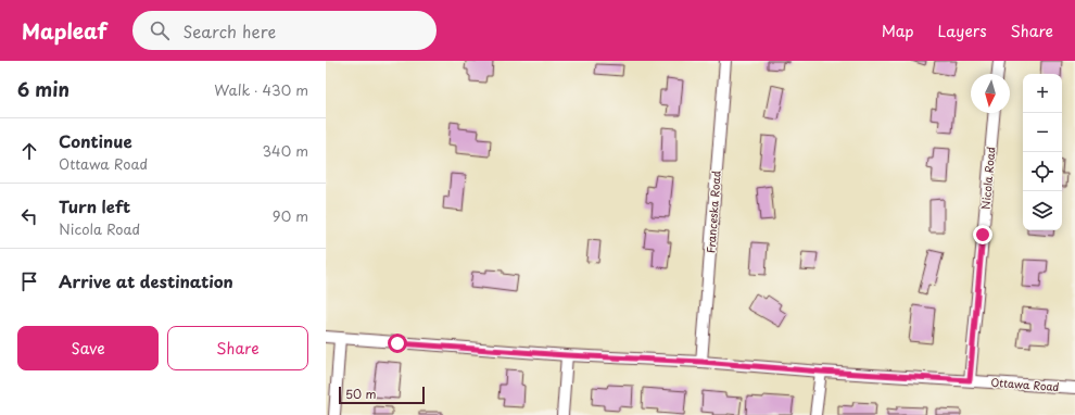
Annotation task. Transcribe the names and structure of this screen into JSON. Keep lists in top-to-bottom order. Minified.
{"streets":{"street":["Nicola Road","Franceska Road","Ottawa Road"]},"crossings":[["Nicola Road","Ottawa Road"],["Franceska Road","Ottawa Road"]],"scale_bar":"50 m","north":"bottom","page":{"header":"Mapleaf","search":"Search here","nav":["Map","Layers","Share"],"heading":["6 min","Walk · 430 m"],"map_buttons":["+","−"],"list":[["Continue","Ottawa Road","340 m"],["Turn left","Nicola Road","90 m"],"Arrive at destination"],"buttons":["Save","Share"],"scale":"50 m"}}
